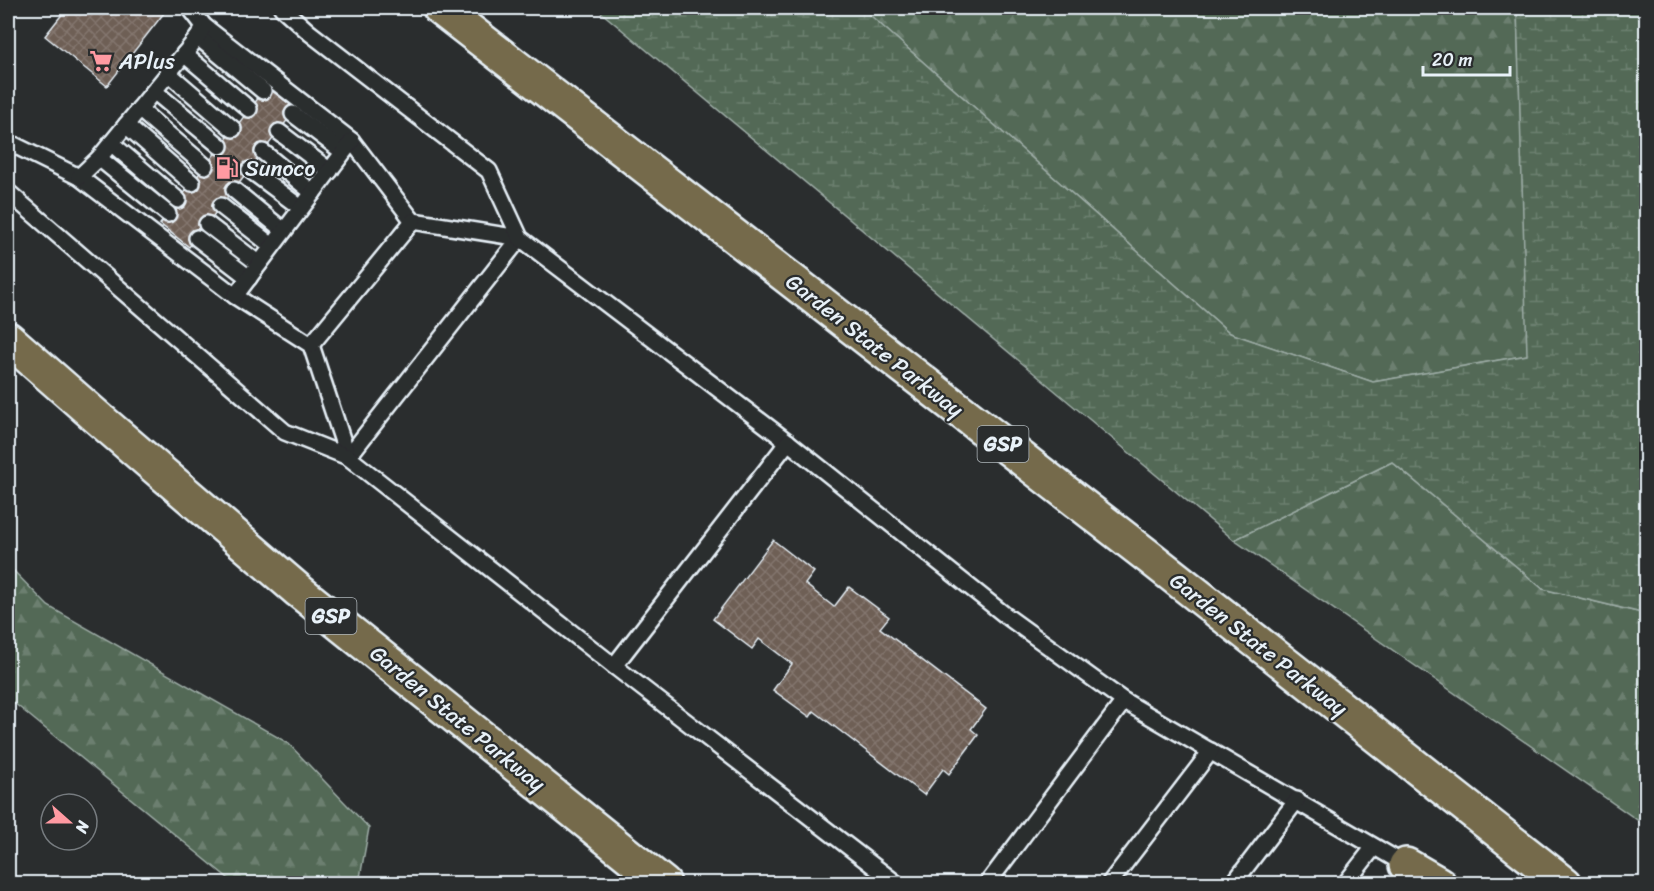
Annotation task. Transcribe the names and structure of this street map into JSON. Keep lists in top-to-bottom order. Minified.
{"streets":{"highway":["Garden State Parkway","GSP"]},"places":{"supermarket":["APlus"],"fuel station":["Sunoco"]},"scale_bar":"20 m","north":"right"}
